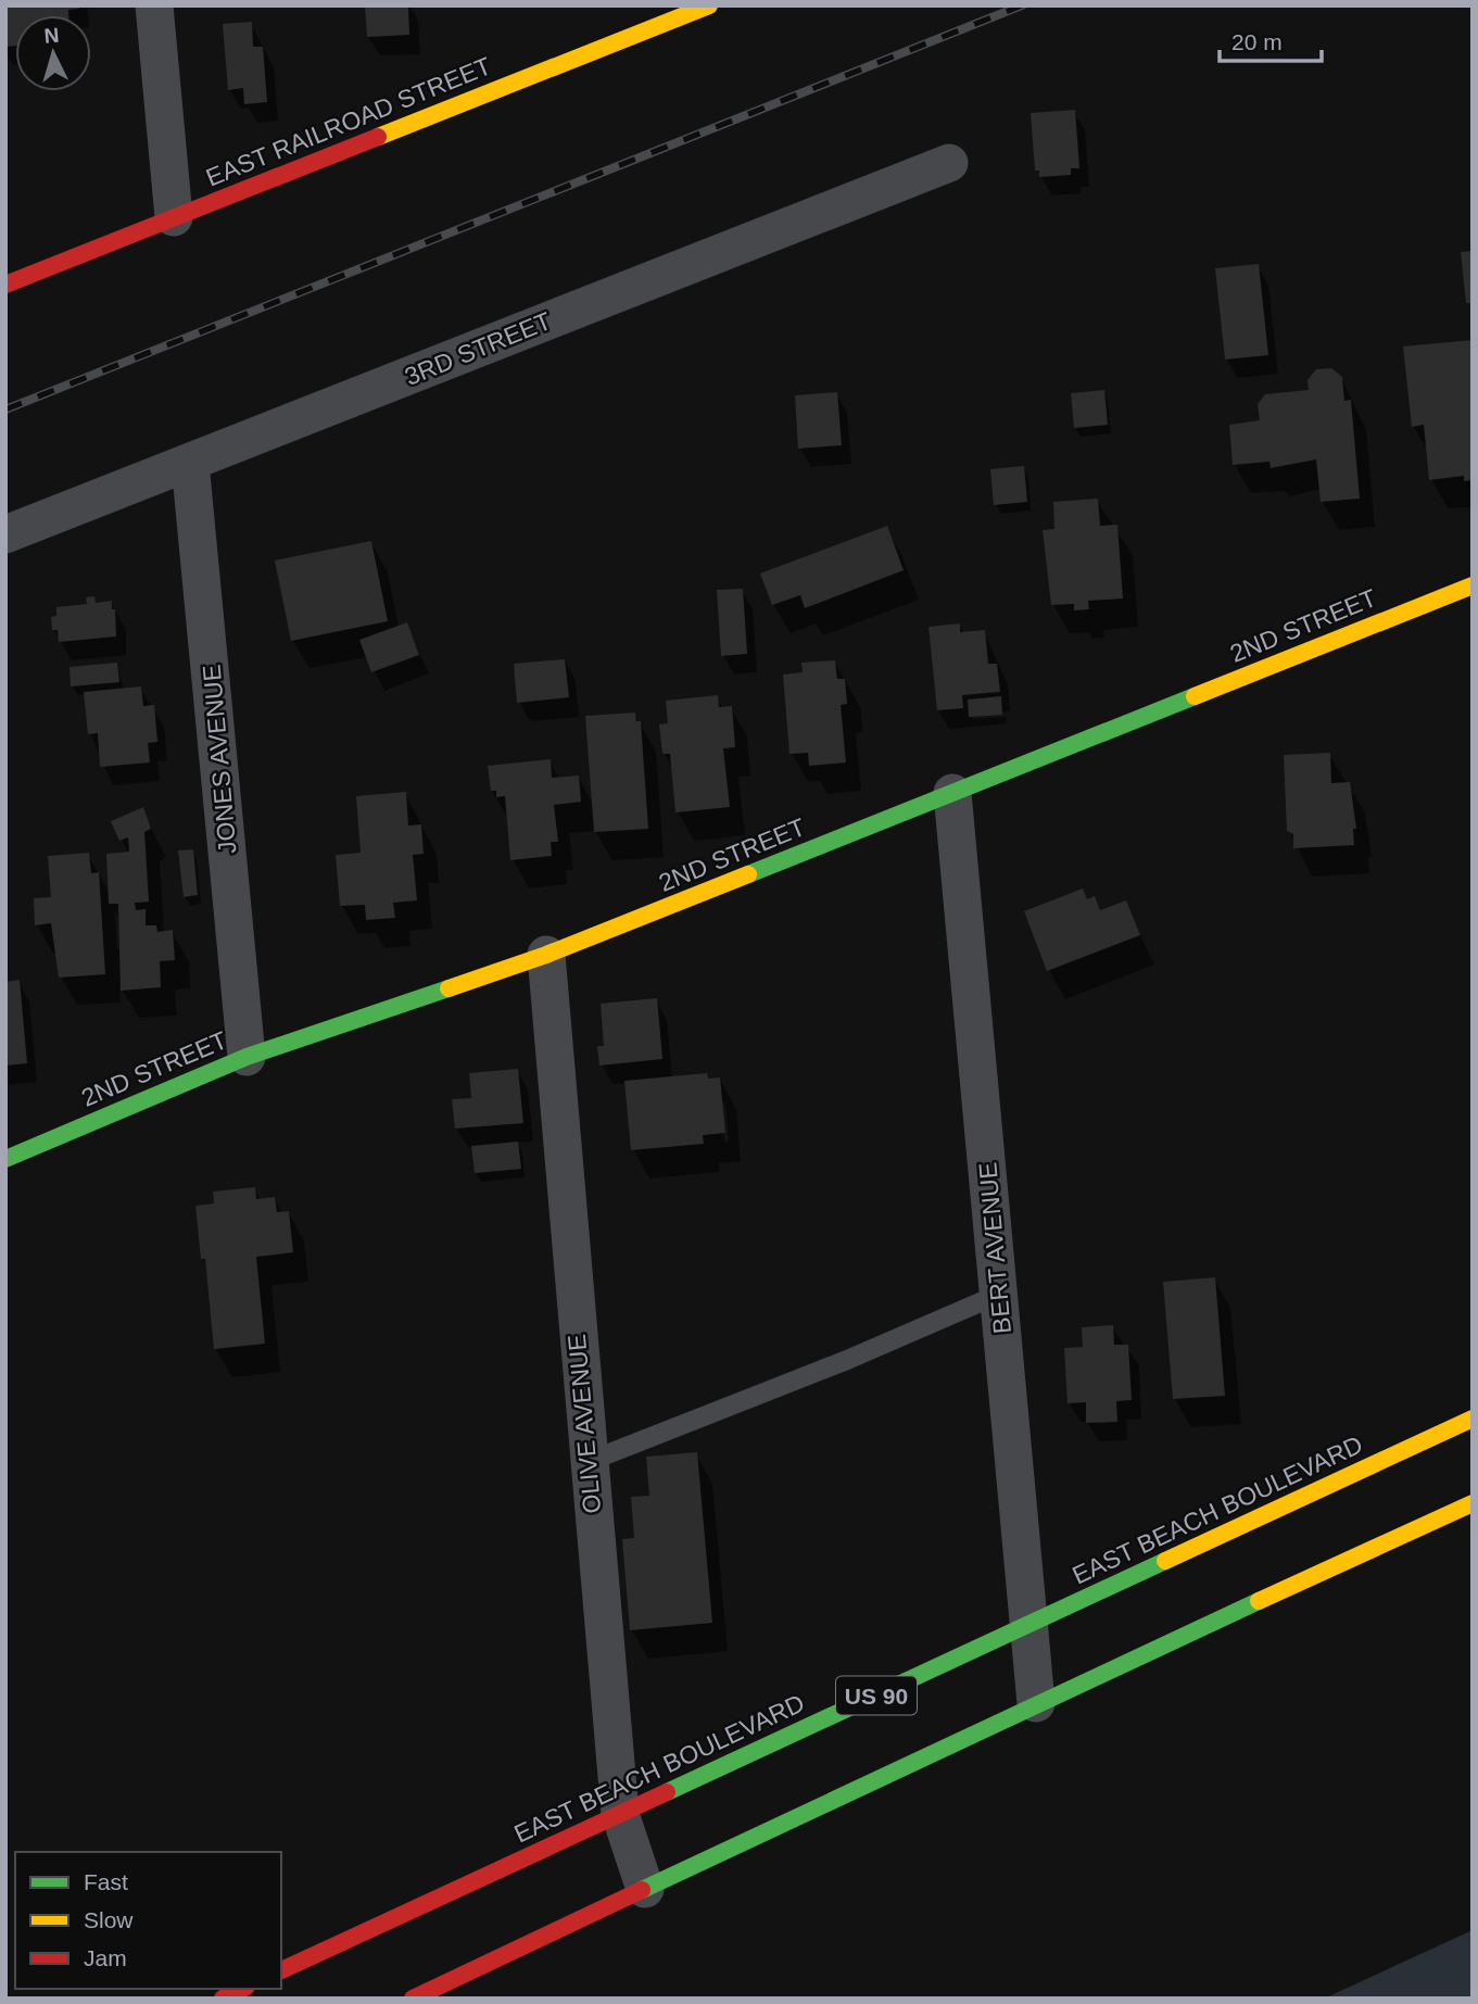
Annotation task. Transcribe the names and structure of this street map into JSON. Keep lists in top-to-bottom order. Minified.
{"streets":{"main road":["EAST RAILROAD STREET","2ND STREET","EAST BEACH BOULEVARD","US 90"],"street":["3RD STREET","JONES AVENUE","BERT AVENUE","OLIVE AVENUE"]},"crossings":[["3RD STREET","JONES AVENUE"],["2ND STREET","JONES AVENUE"],["2ND STREET","BERT AVENUE"],["2ND STREET","OLIVE AVENUE"],["BERT AVENUE","EAST BEACH BOULEVARD"],["OLIVE AVENUE","EAST BEACH BOULEVARD"]],"legend":["Fast","Slow","Jam"],"scale_bar":"20 m","north":"top"}
